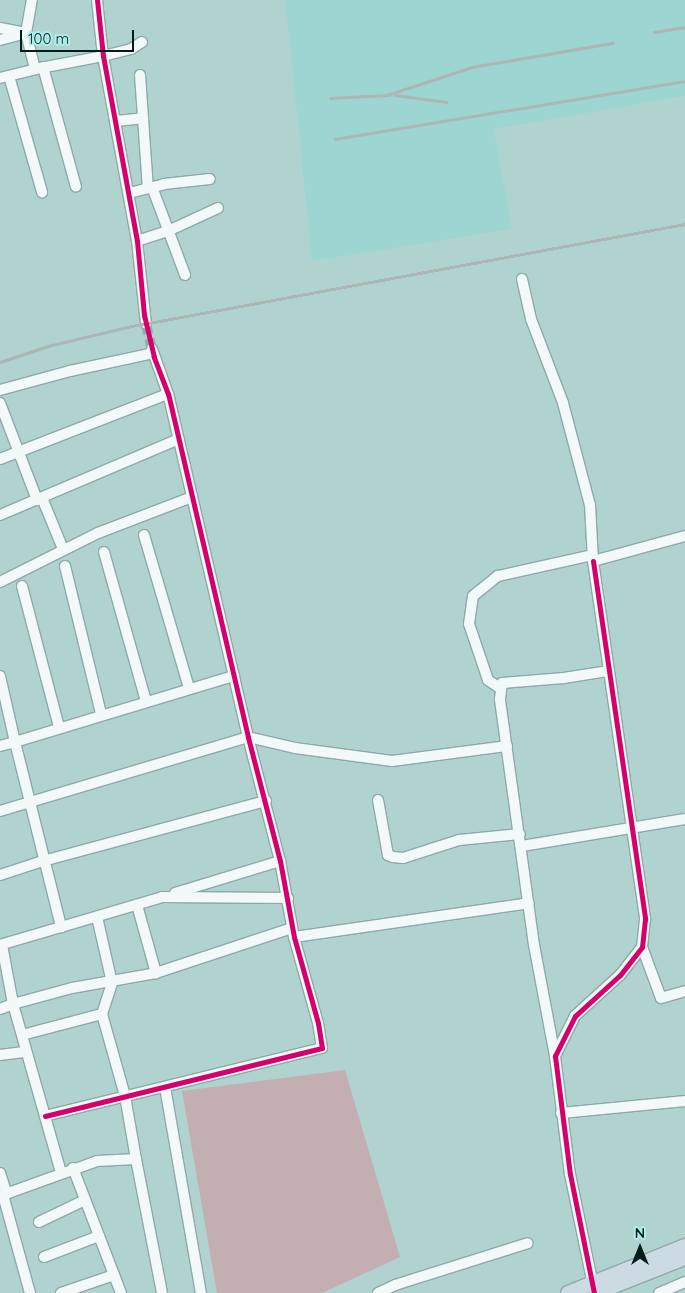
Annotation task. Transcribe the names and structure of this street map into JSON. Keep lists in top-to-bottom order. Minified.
{"scale_bar":"100 m","north":"top"}
